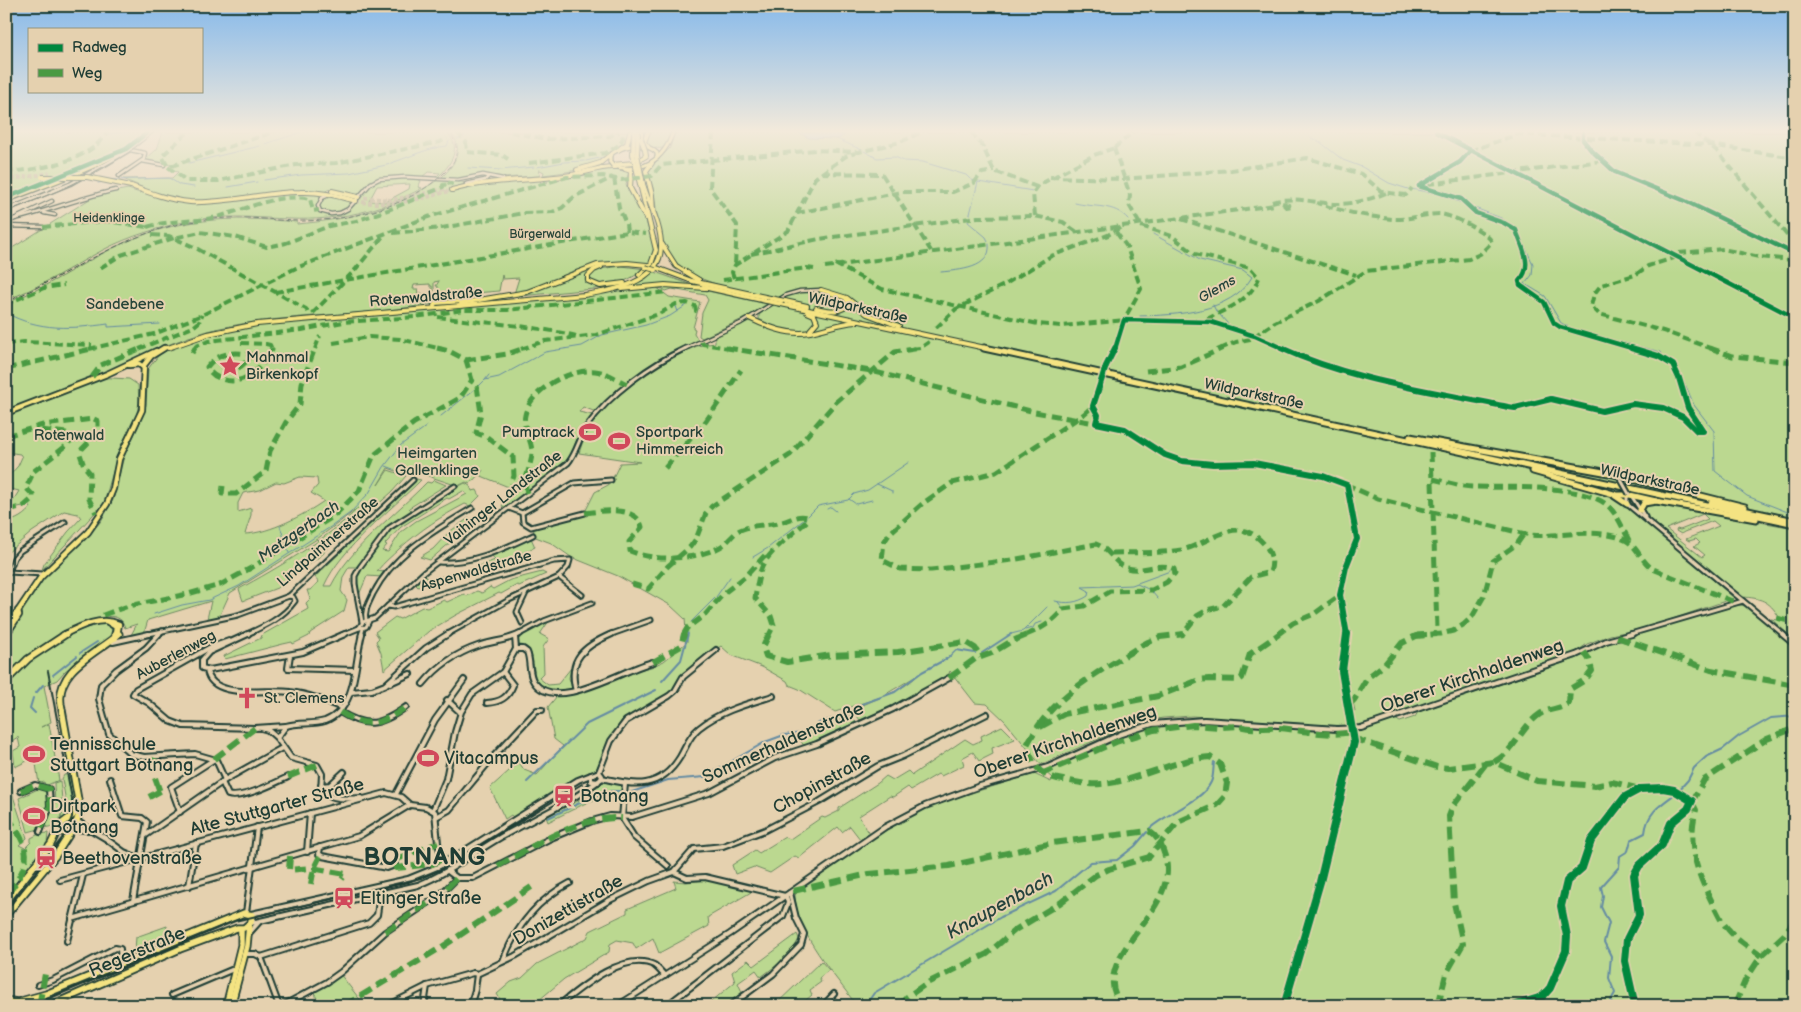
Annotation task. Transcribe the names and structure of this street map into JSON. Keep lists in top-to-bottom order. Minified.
{"streets":{"highway":["Rotenwaldstraße","Wildparkstraße"],"main road":["Regerstraße"],"street":["Vaihinger Landstraße","Lindpaintnerstraße","Aspenwaldstraße","Auberlenweg","Oberer Kirchhaldenweg","Sommerhaldenstraße","Chopinstraße","Alte Stuttgarter Straße","Donizettistraße"]},"crossings":[["Vaihinger Landstraße","Aspenwaldstraße"],["Chopinstraße","Donizettistraße"]],"districts":["BOTNANG"],"water":["Glems","Metzgerbach","Knaupenbach"],"parks":["Heidenklinge","Bürgerwald","Sandebene","Rotenwald","Heimgarten Gallenklinge"],"places":{"place":["Mahnmal Birkenkopf"],"sports":["Pumptrack","Sportpark Himmerreich","Tennisschule Stuttgart Botnang","Vitacampus","Dirtpark Botnang"],"church":["St. Clemens"],"station":["Botnang","Beethovenstraße","Eltinger Straße"]},"legend":["Radweg","Weg"]}
